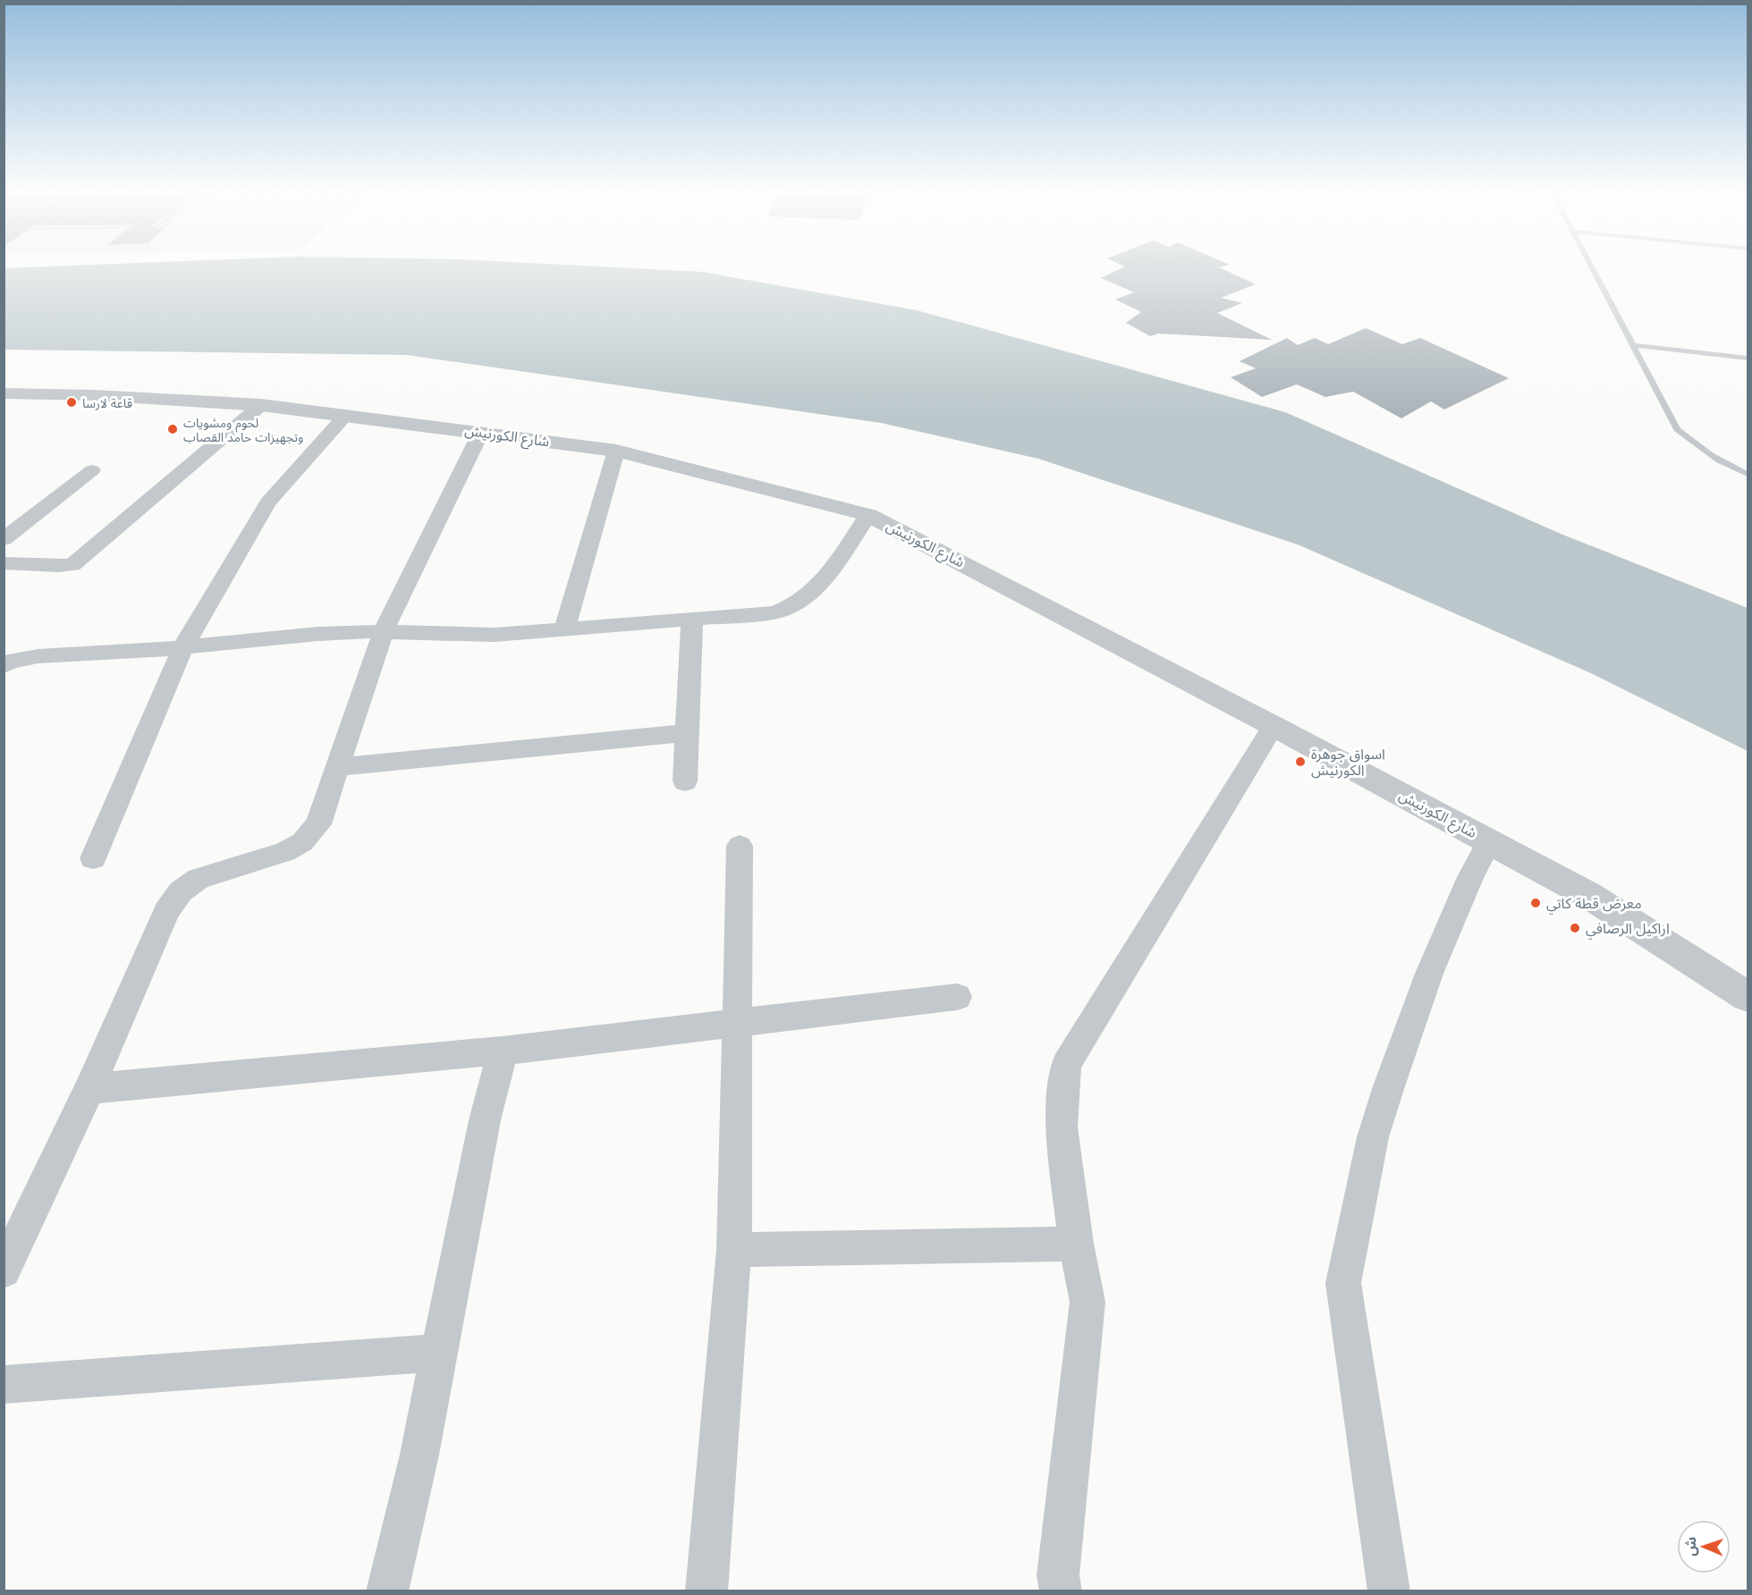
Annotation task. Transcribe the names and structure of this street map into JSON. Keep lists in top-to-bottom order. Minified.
{"streets":{"street":["شارع الكورنيش"]},"places":["قاعة لارسا","لحوم ومشويات وتجهيزات حامد القصاب","اسواق جوهرة الكورنيش","معرض قطة كاتي","اراكيل الرصافي"],"north":"left"}
